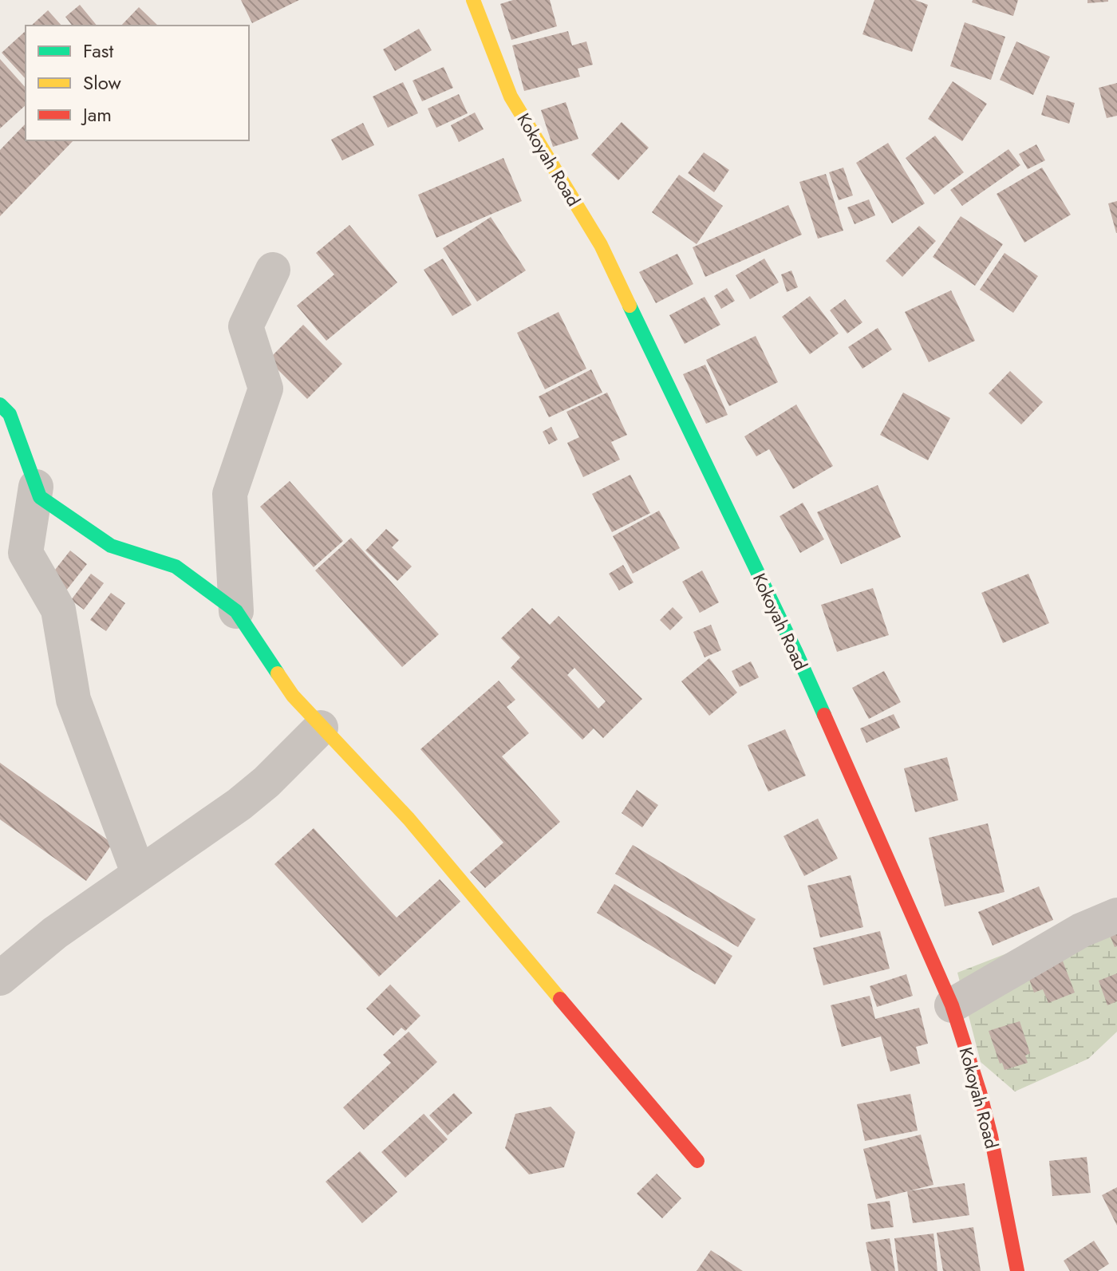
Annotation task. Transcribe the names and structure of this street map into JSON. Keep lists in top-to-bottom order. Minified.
{"streets":{"street":["Kokoyah Road"]},"legend":["Fast","Slow","Jam"]}
